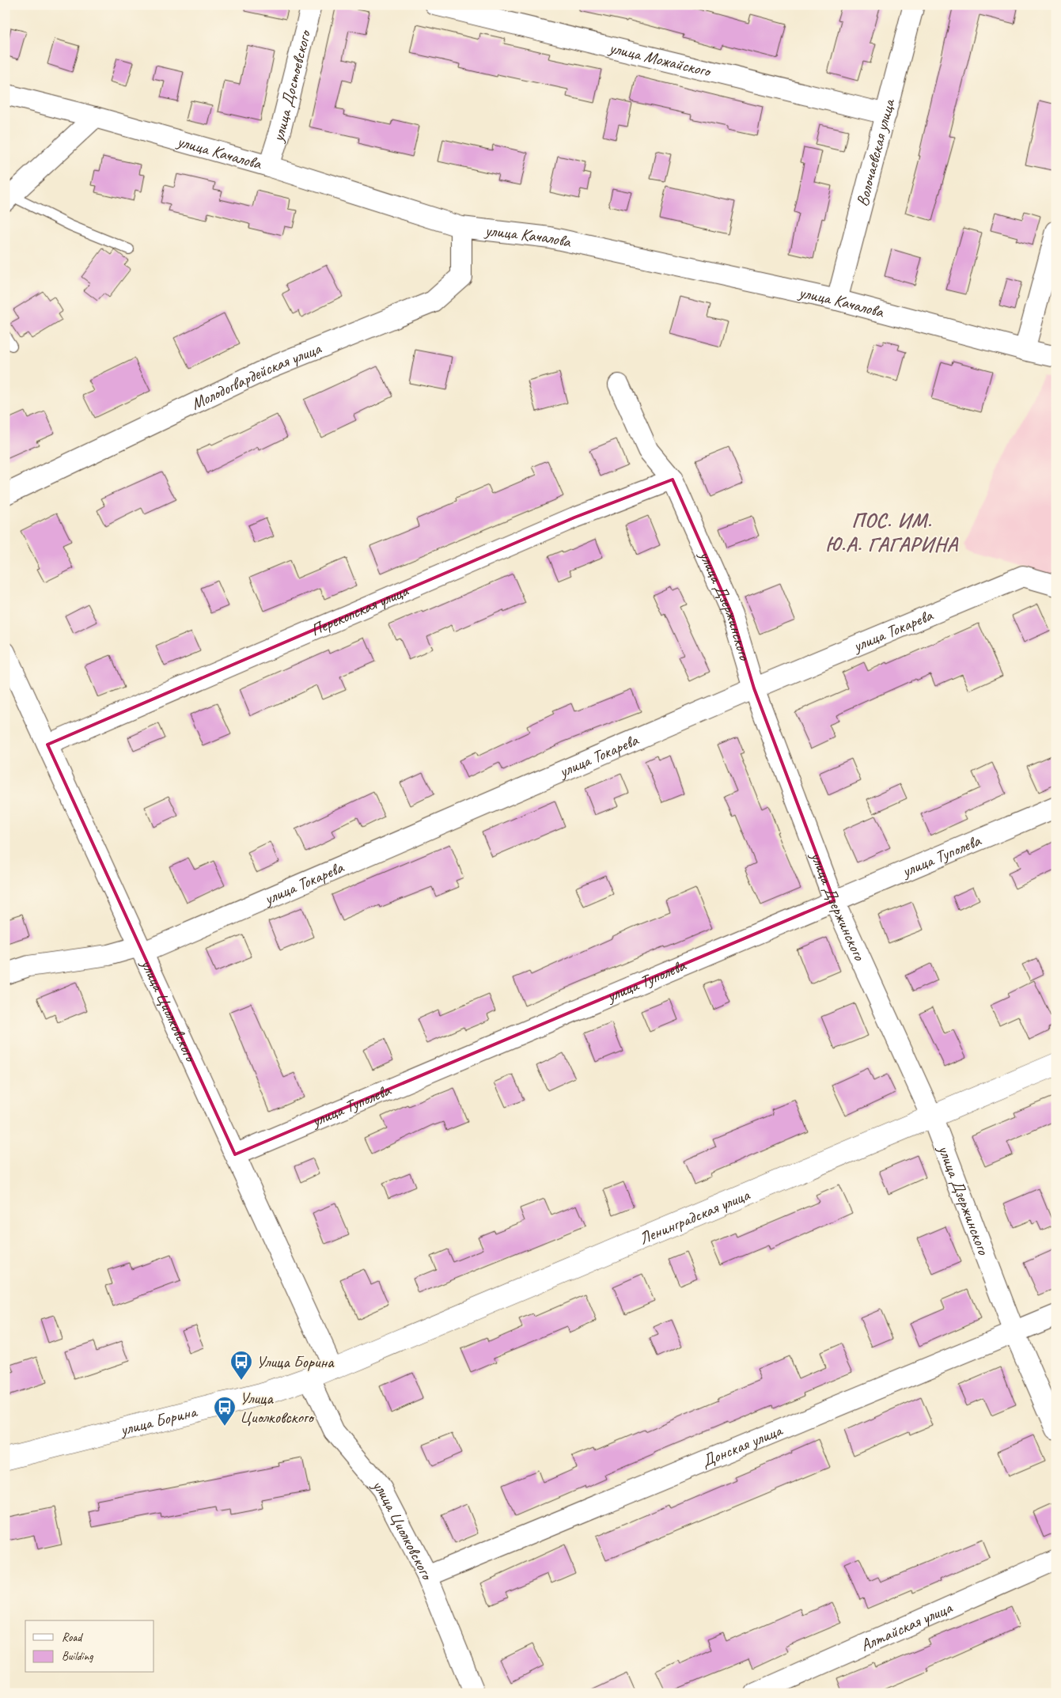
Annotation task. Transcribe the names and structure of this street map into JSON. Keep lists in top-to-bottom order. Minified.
{"streets":{"street":["улица Можайского","улица Достоевского","улица Качалова","Волочаевская улица","Молодогвардейская улица","улица Дзержинского","Перекопская улица","улица Токарева","улица Туполева","улица Циолковского","Ленинградская улица","улица Борина","Донская улица","Алтайская улица"]},"crossings":[["улица Можайского","Волочаевская улица"],["улица Достоевского","улица Качалова"],["улица Качалова","Волочаевская улица"],["улица Качалова","Молодогвардейская улица"],["улица Дзержинского","Перекопская улица"],["улица Дзержинского","улица Токарева"],["улица Дзержинского","улица Туполева"],["улица Дзержинского","Ленинградская улица"],["улица Дзержинского","Донская улица"],["Перекопская улица","улица Циолковского"],["улица Токарева","улица Циолковского"],["улица Туполева","улица Циолковского"],["улица Циолковского","Ленинградская улица"],["улица Циолковского","улица Борина"],["улица Циолковского","Донская улица"],["Ленинградская улица","улица Борина"]],"districts":["ПОС. ИМ. Ю.А. ГАГАРИНА"],"places":{"bus stop":["Улица Борина","Улица Циолковского"]},"legend":["Road","Building"]}
